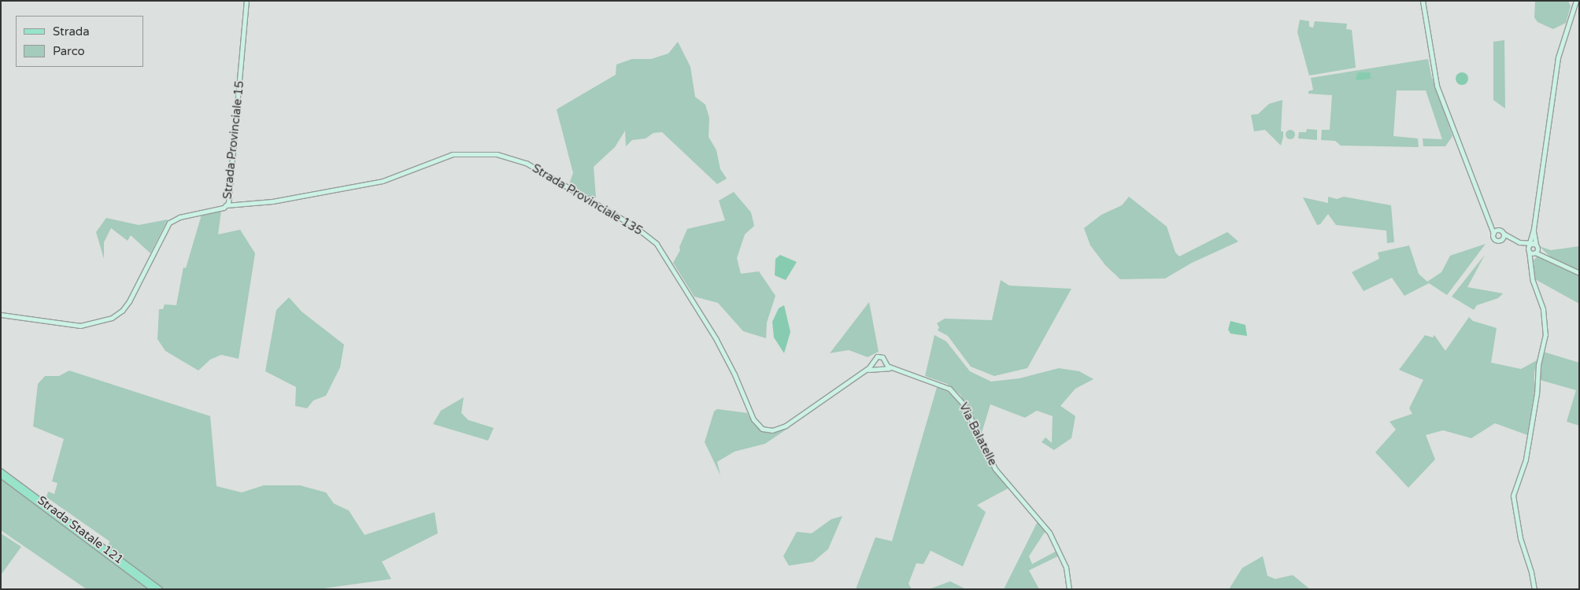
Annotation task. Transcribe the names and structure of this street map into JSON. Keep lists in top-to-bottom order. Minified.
{"streets":{"main road":["Strada Statale 121"],"street":["Strada Provinciale 15","Strada Provinciale 135","Via Balatelle"]},"crossings":[["Strada Provinciale 15","Strada Provinciale 135"]],"legend":["Strada","Parco"]}
